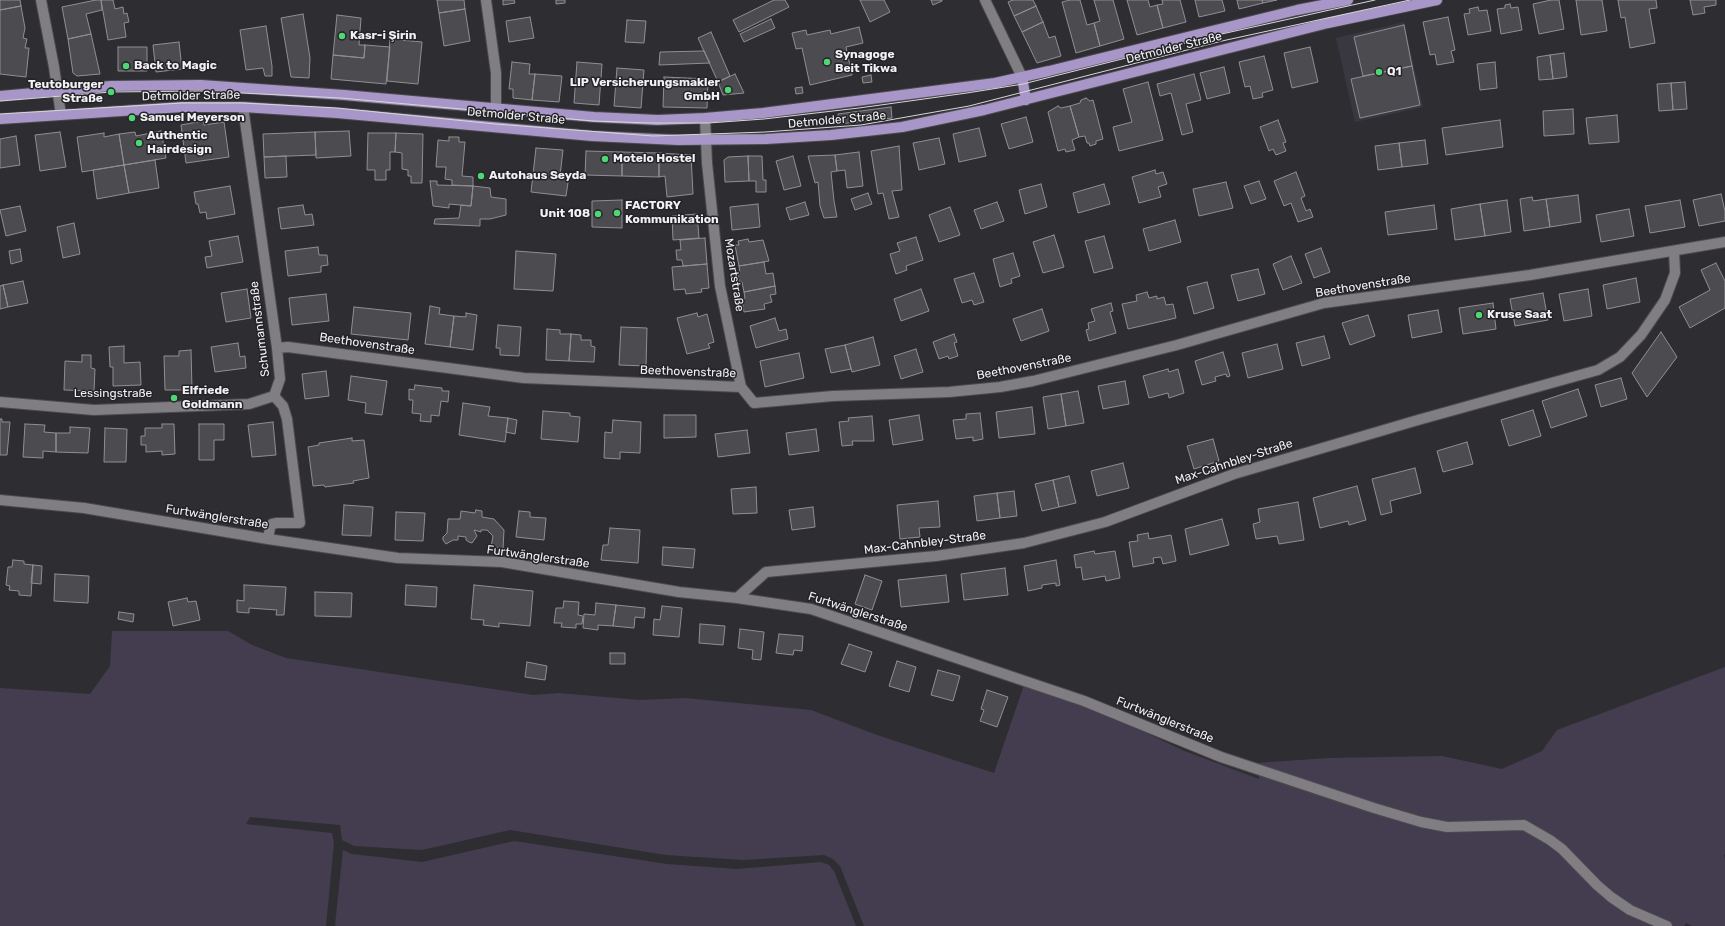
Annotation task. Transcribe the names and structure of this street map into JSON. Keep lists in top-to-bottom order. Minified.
{"streets":{"main road":["Detmolder Straße"],"street":["Mozartstraße","Beethovenstraße","Schumannstraße","Lessingstraße","Max-Cahnbley-Straße","Furtwänglerstraße"]},"crossings":[["Detmolder Straße","Mozartstraße"],["Detmolder Straße","Schumannstraße"],["Mozartstraße","Beethovenstraße"],["Beethovenstraße","Schumannstraße"],["Beethovenstraße","Max-Cahnbley-Straße"],["Schumannstraße","Lessingstraße"],["Max-Cahnbley-Straße","Furtwänglerstraße"]],"places":["Kasr-i Şirin","Synagoge Beit Tikwa","Back to Magic","Q1","LIP Versicherungsmakler GmbH","Teutoburger Straße","Samuel Meyerson","Authentic Hairdesign","Motelo Hostel","Autohaus Seyda","FACTORY Kommunikation","Unit 108","Kruse Saat","Elfriede Goldmann"]}
